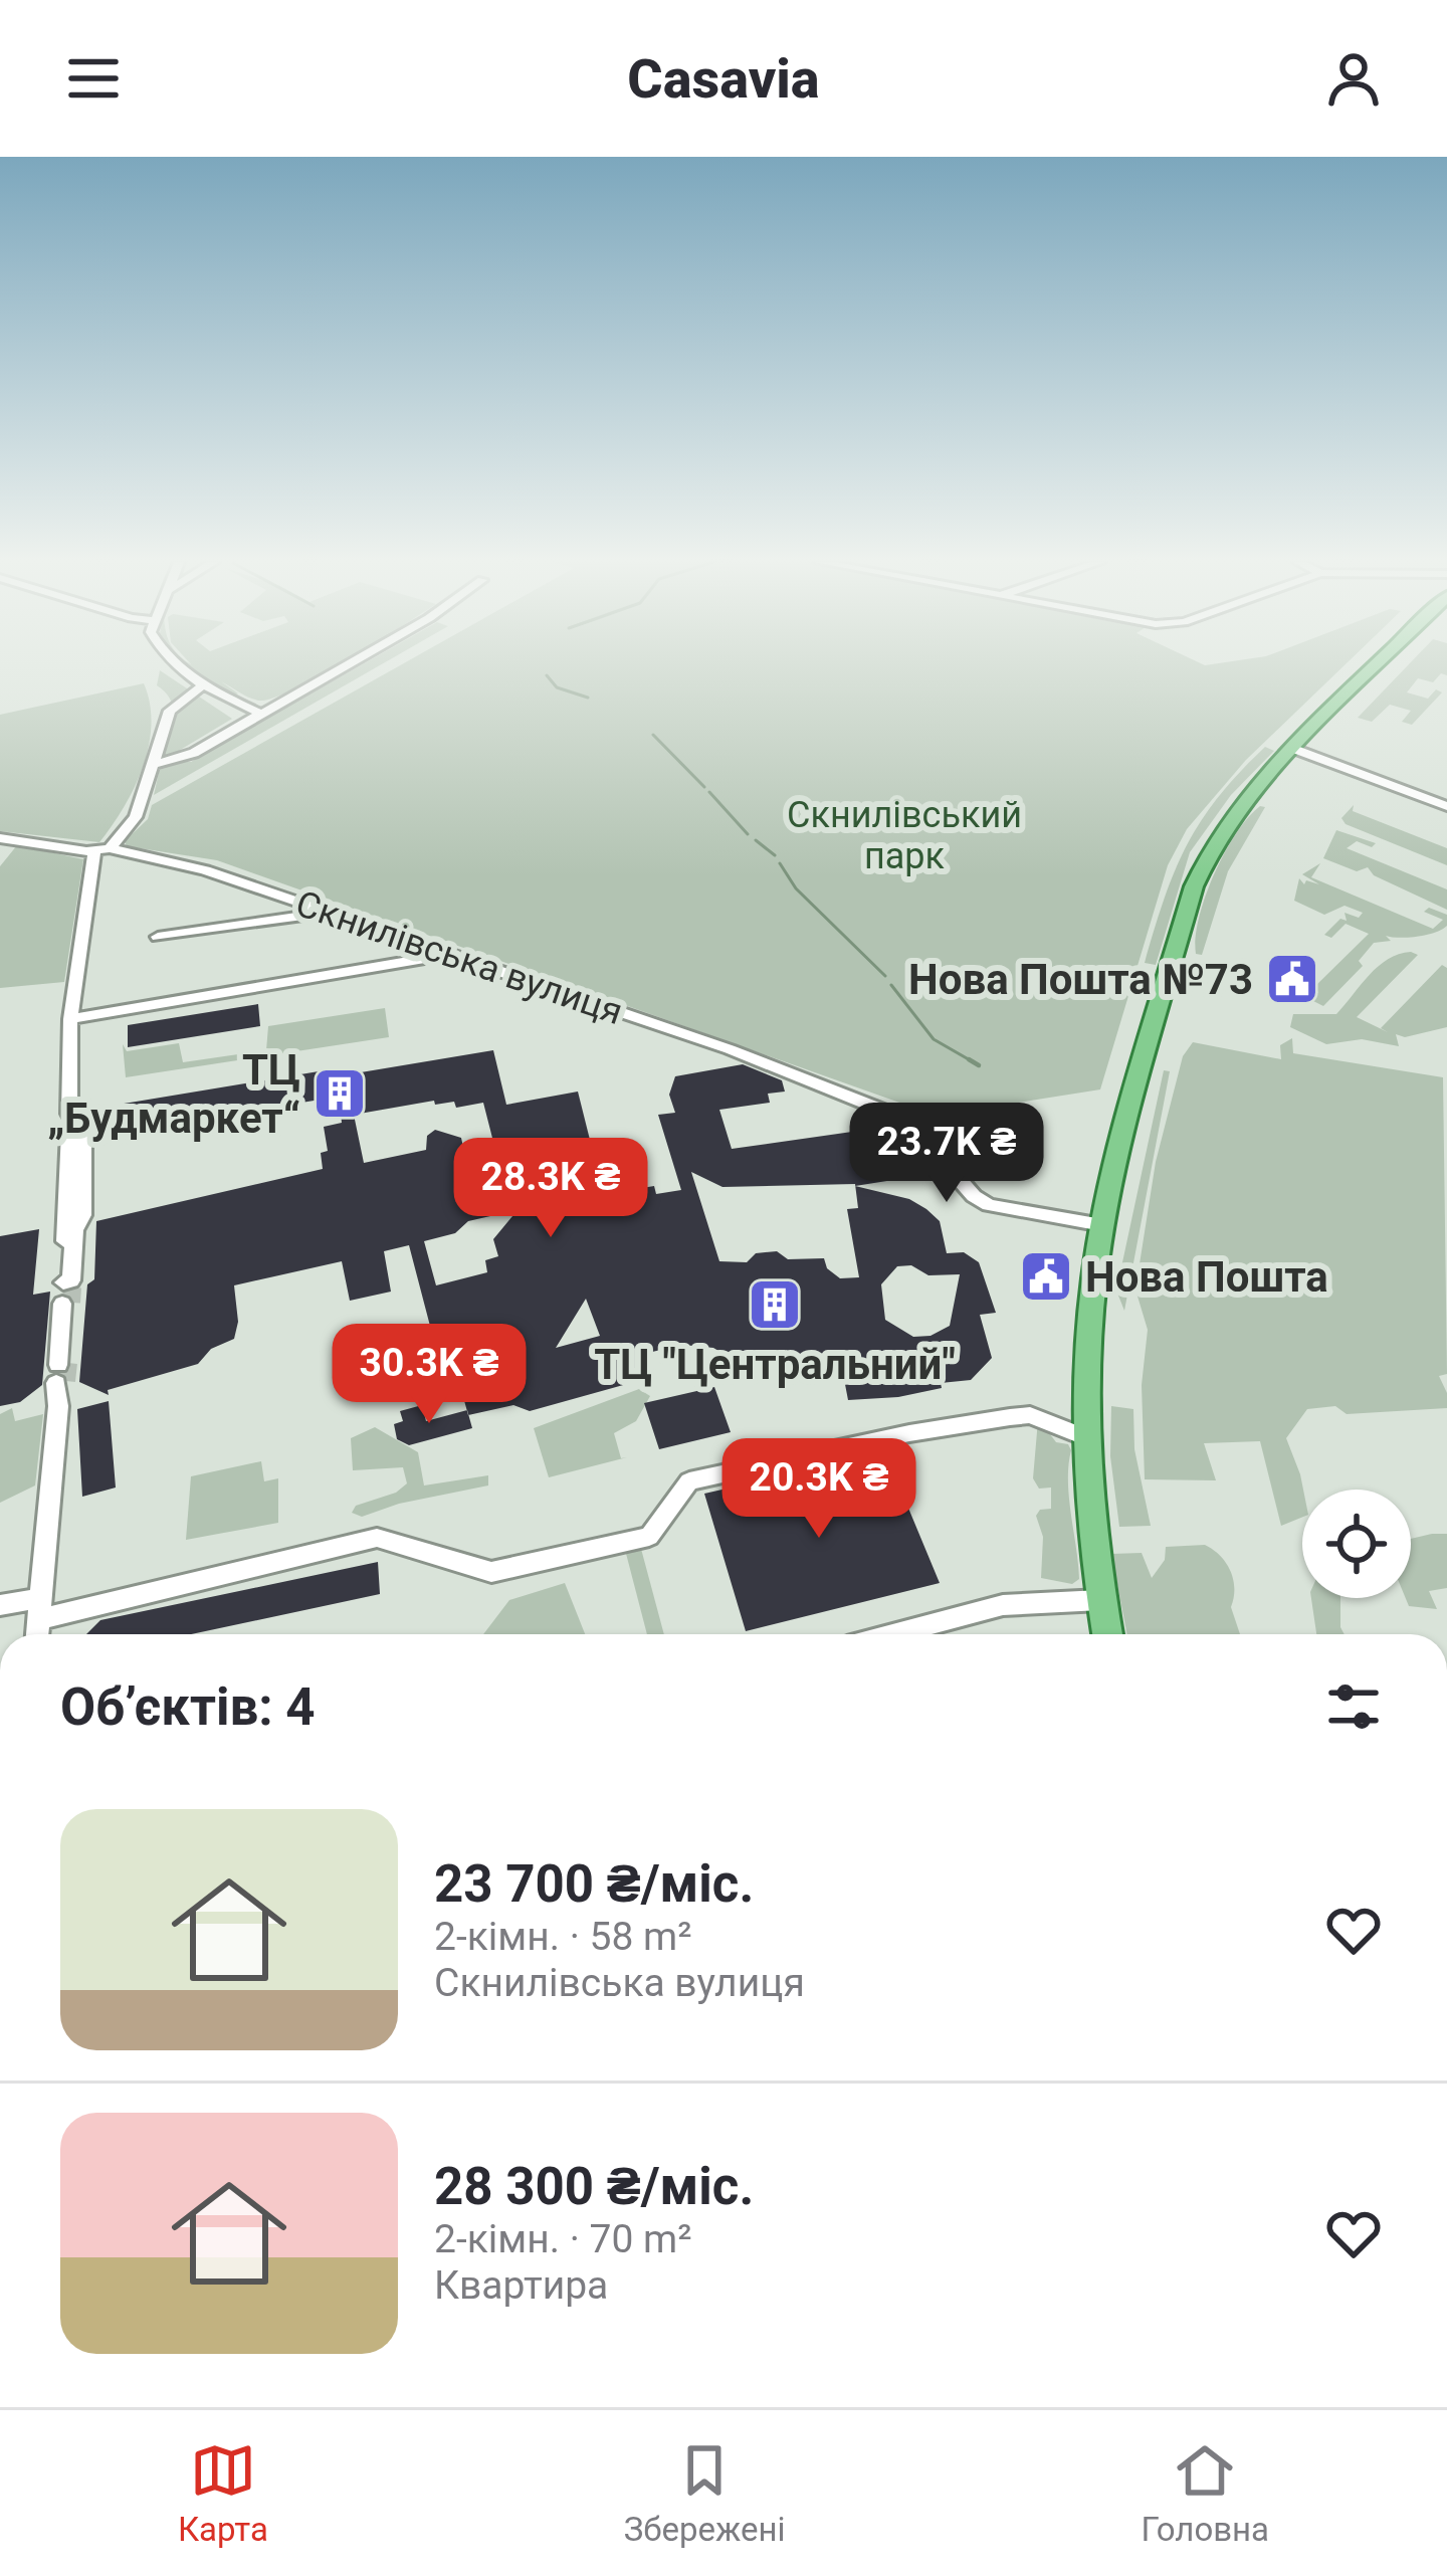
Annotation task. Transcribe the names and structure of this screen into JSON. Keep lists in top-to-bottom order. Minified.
{"streets":{"street":["Скнилівська вулиця"]},"parks":["Скнилівський парк"],"places":{"public building":["Нова Пошта №73","Нова Пошта"],"building":["ТЦ „Будмаркет“","ТЦ \"Центральний\""]},"page":{"header":"Casavia","price":["23.7K ₴","28.3K ₴","30.3K ₴","20.3K ₴"],"heading":"Об’єктів: 4","list":[{"name":"23 700 ₴/міс.","note":"2-кімн. · 58 m² · Скнилівська вулиця"},{"name":"28 300 ₴/міс.","note":"2-кімн. · 70 m² · Квартира"}],"tabs":["Карта","Збережені","Головна"]}}
